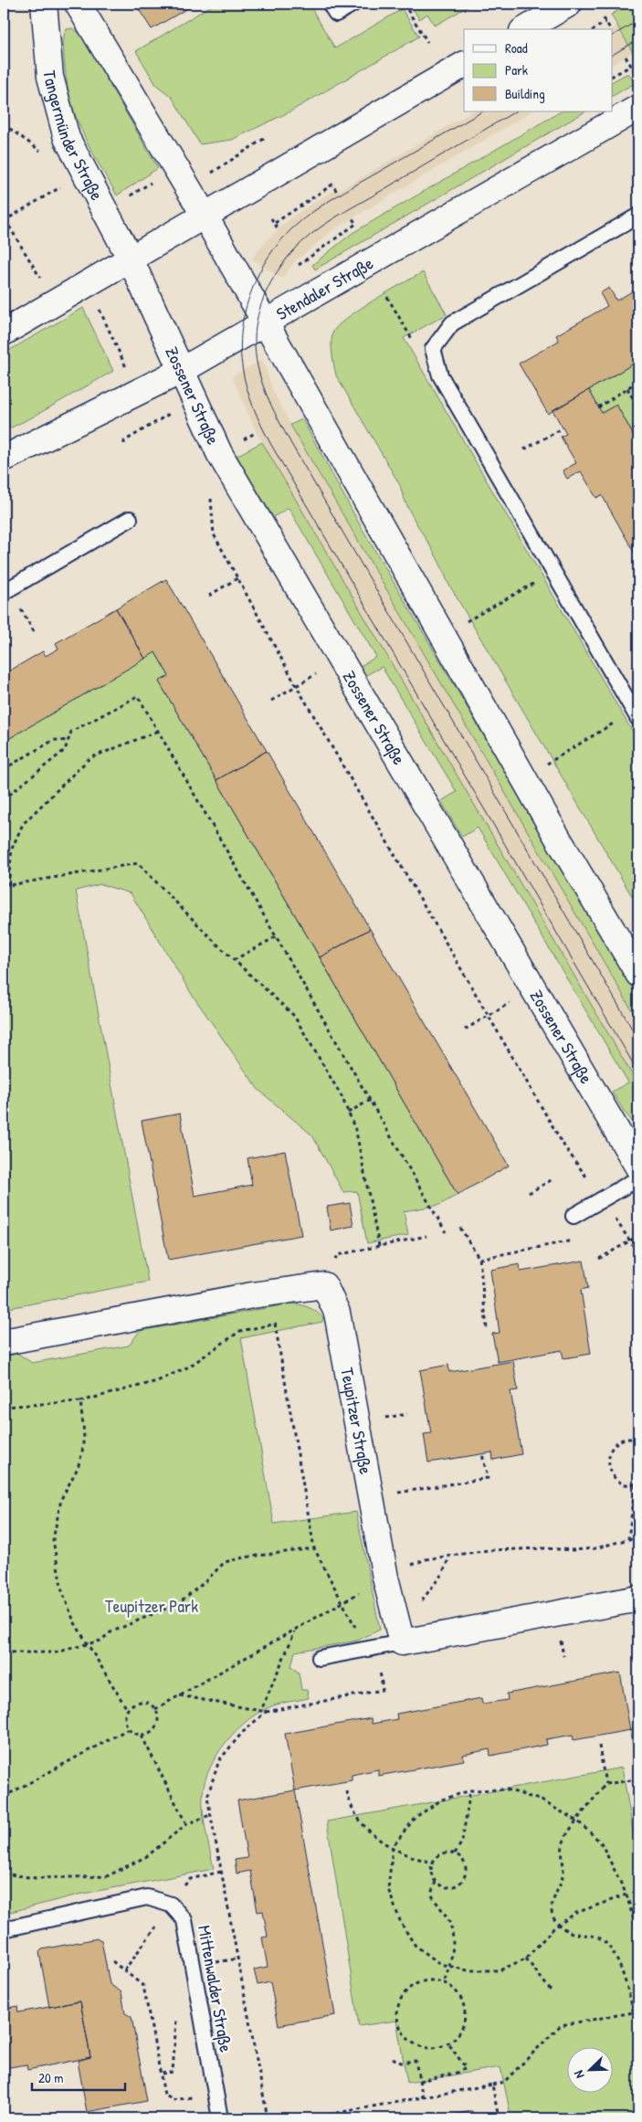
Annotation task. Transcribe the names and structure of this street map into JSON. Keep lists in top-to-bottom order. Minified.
{"streets":{"street":["Tangermünder Straße","Stendaler Straße","Zossener Straße","Teupitzer Straße"],"lane":["Mittenwalder Straße"]},"crossings":[["Tangermünder Straße","Zossener Straße"],["Stendaler Straße","Zossener Straße"]],"parks":["Teupitzer Park"],"legend":["Road","Park","Building"],"scale_bar":"20 m","north":"bottom left"}
